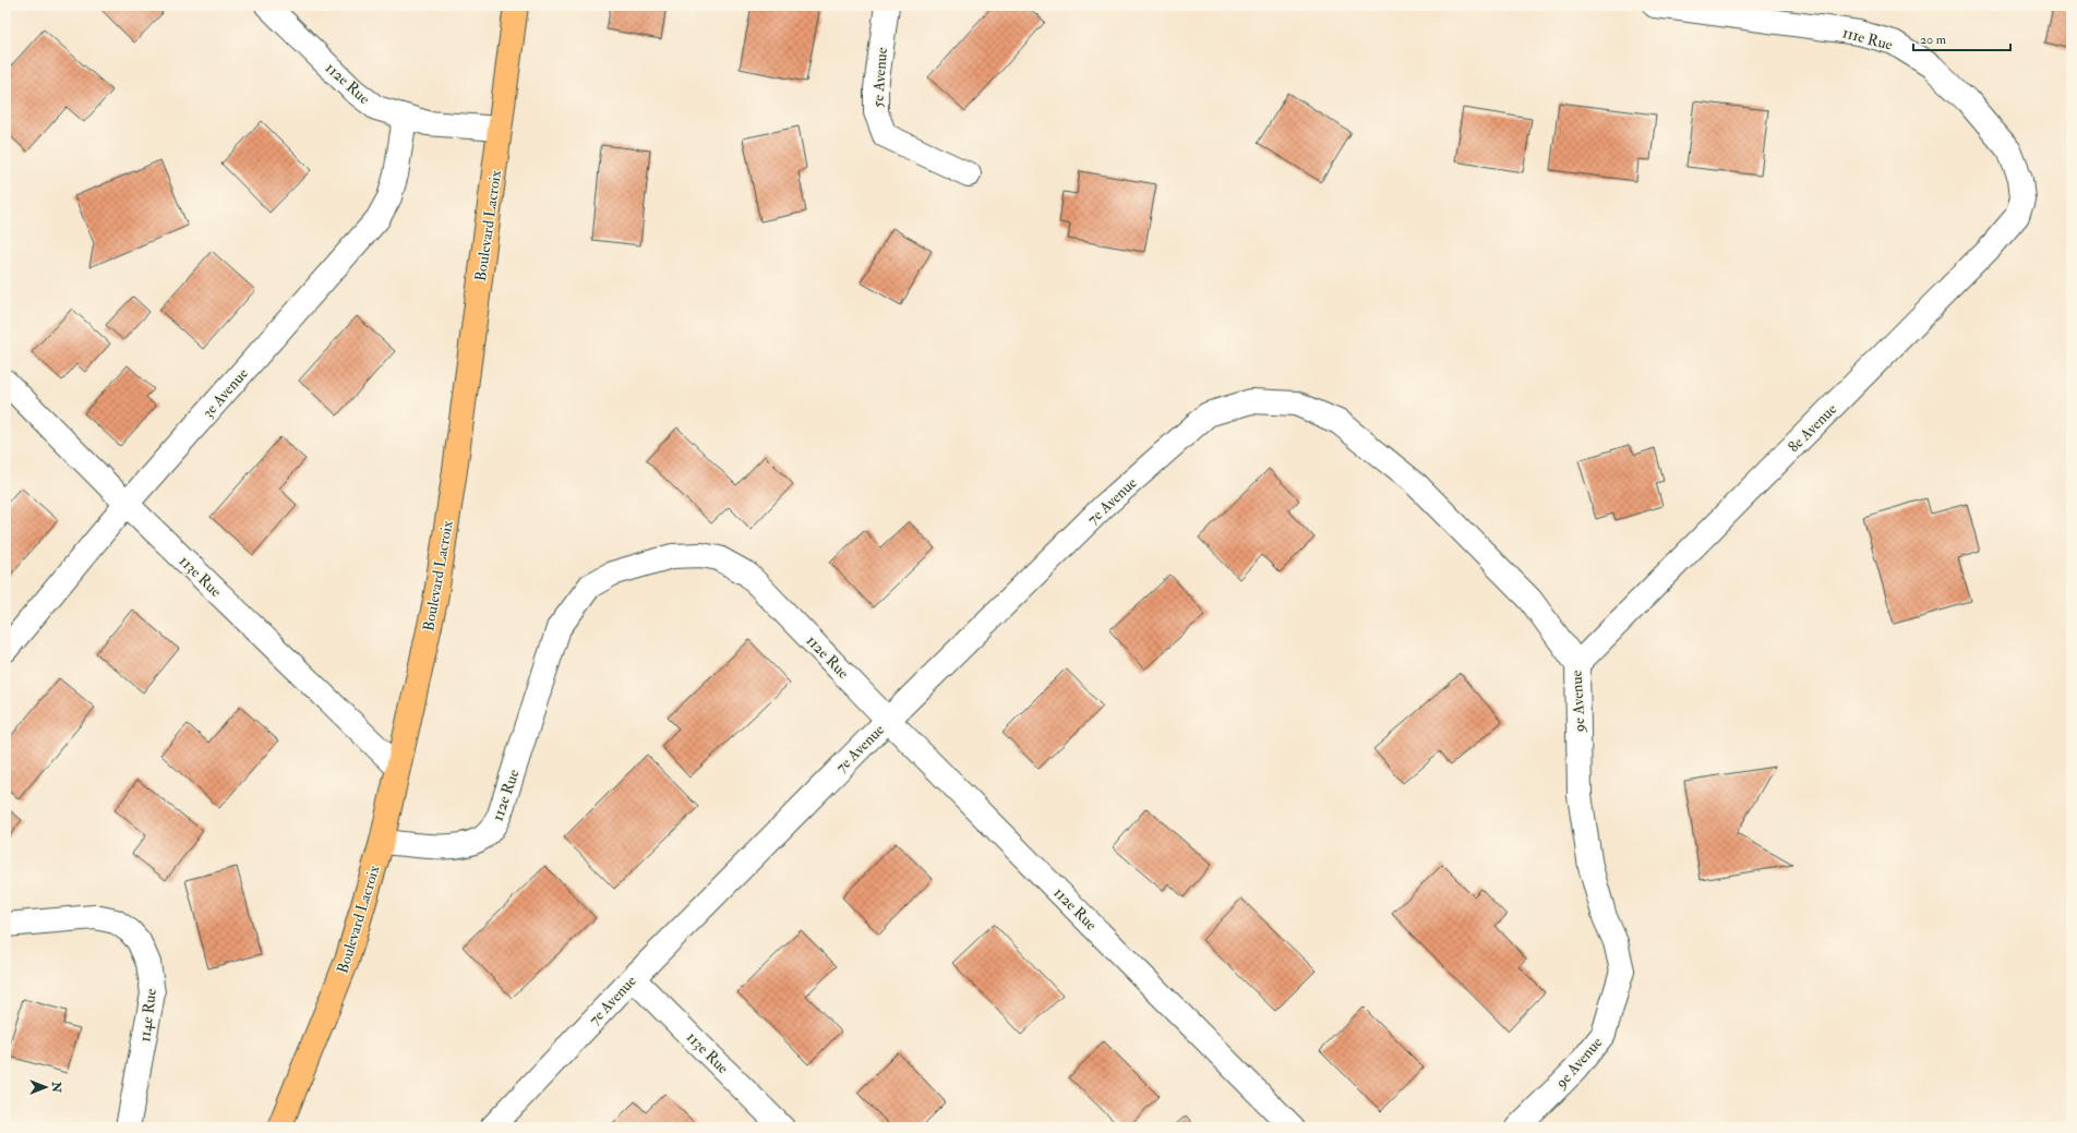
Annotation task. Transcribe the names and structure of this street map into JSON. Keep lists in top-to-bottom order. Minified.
{"streets":{"main road":["Boulevard Lacroix"],"street":["111e Rue","5e Avenue","112e Rue","3e Avenue","8e Avenue","7e Avenue","113e Rue","9e Avenue","114e Rue"]},"crossings":[["111e Rue","8e Avenue"],["112e Rue","Boulevard Lacroix"],["112e Rue","3e Avenue"],["112e Rue","7e Avenue"],["Boulevard Lacroix","113e Rue"],["3e Avenue","113e Rue"],["8e Avenue","9e Avenue"],["7e Avenue","113e Rue"],["7e Avenue","9e Avenue"]],"scale_bar":"20 m","north":"right"}
